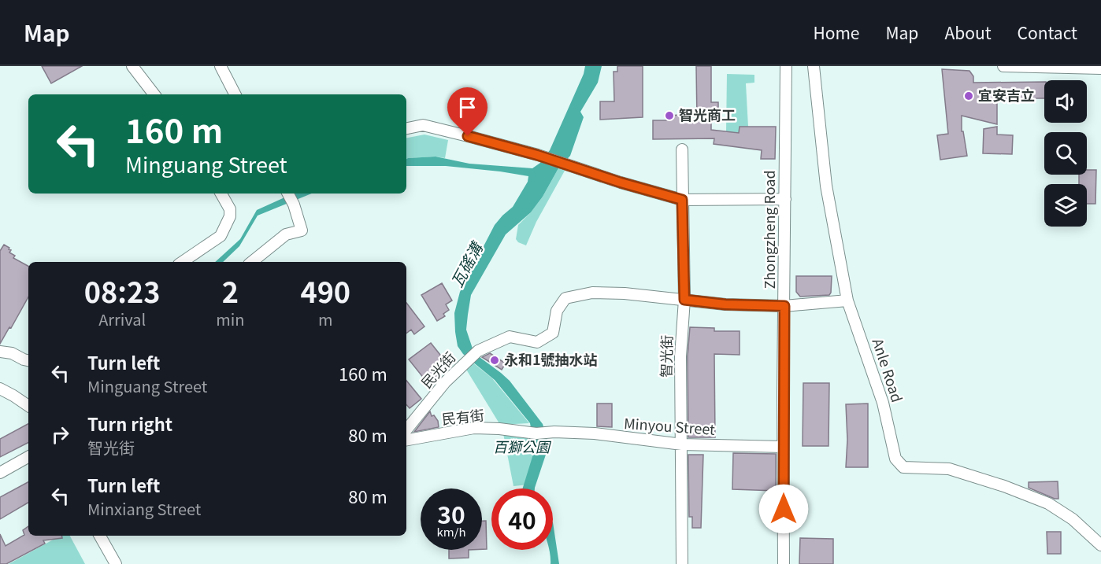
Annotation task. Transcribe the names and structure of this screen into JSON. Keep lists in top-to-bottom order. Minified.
{"streets":{"street":["Zhongzheng Road","智光街","民光街","Anle Road","民有街","Minyou Street"]},"crossings":[["Zhongzheng Road","民光街"],["Zhongzheng Road","Minyou Street"],["智光街","民光街"],["智光街","Minyou Street"],["民光街","Anle Road"],["民有街","Minyou Street"]],"water":["瓦磘溝"],"parks":["百獅公園"],"places":["宜安吉立","智光商工","永和1號抽水站"],"page":{"header":"Map","nav":["Home","Map","About","Contact"],"turn":["160 m","Minguang Street"],"eta":["08:23","Arrival","2","min","490","m"],"list":[{"name":"Turn left","note":"Minguang Street","value":"160 m"},{"name":"Turn right","note":"智光街","value":"80 m"},{"name":"Turn left","note":"Minxiang Street","value":"80 m"}],"speed":"30 km/h","limit":"40"}}
